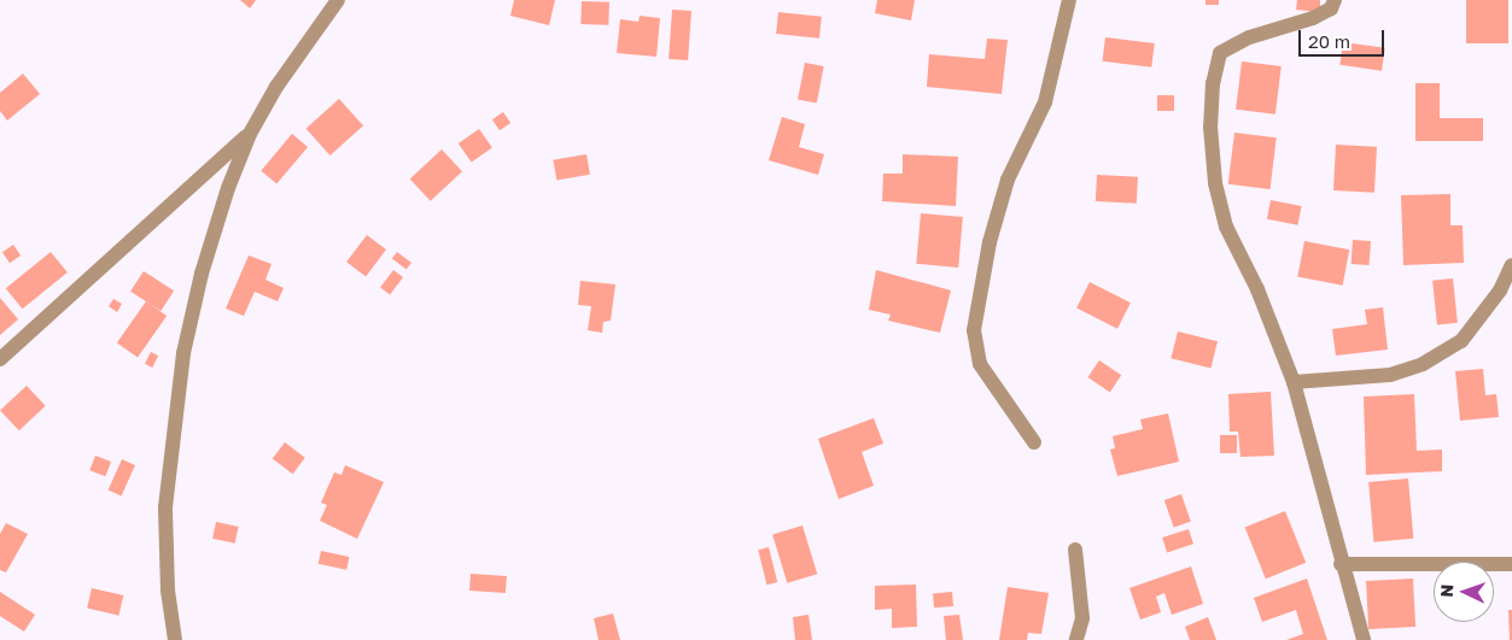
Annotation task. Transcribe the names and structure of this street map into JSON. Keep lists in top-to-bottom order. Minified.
{"scale_bar":"20 m","north":"left"}
